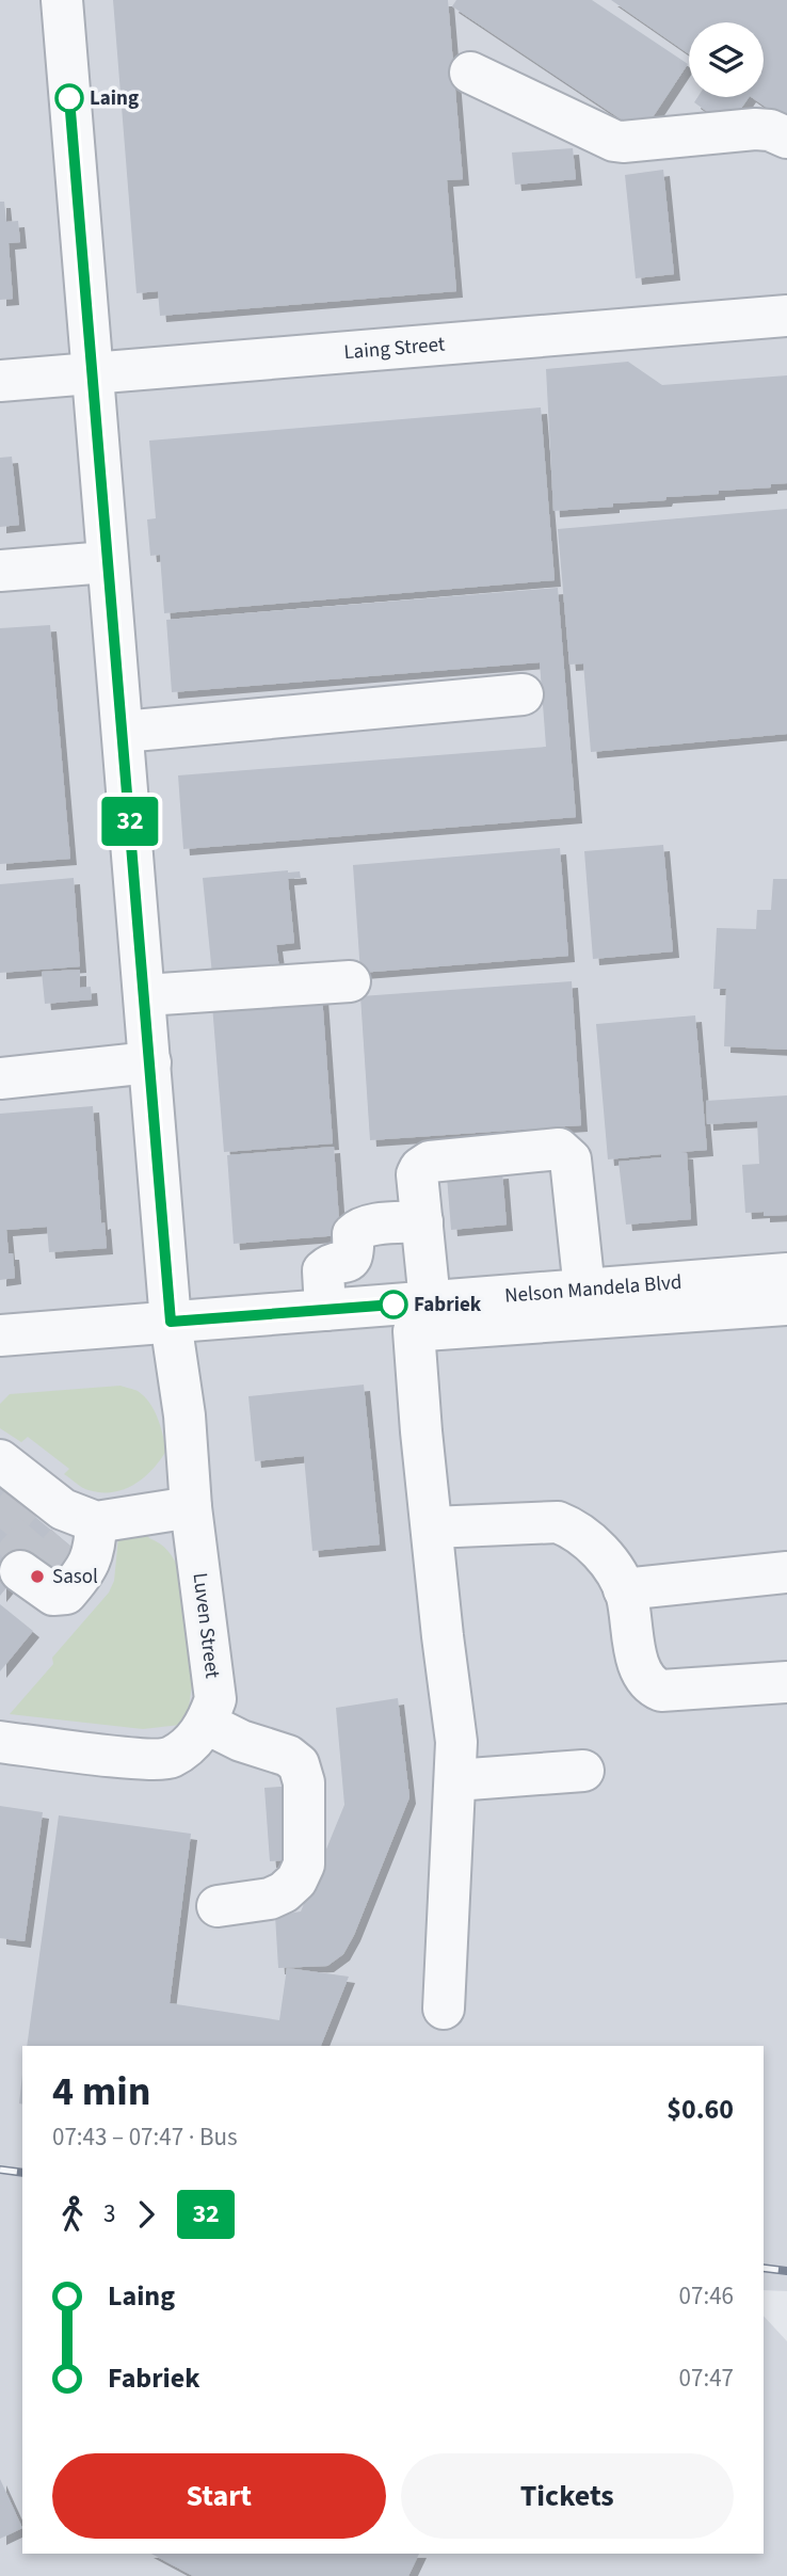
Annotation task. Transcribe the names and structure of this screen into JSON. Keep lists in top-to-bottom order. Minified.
{"streets":{"street":["Laing Street","Nelson Mandela Blvd","Luven Street"]},"crossings":[["Laing Street","Luven Street"],["Nelson Mandela Blvd","Luven Street"]],"places":["Laing","Fabriek","Sasol"],"lines":["bus line 32"],"page":{"on_map":"32","heading":["4 min","07:43 – 07:47 · Bus","$0.60"],"legs":["3","32"],"list":[{"name":"Laing","value":"07:46"},{"name":"Fabriek","value":"07:47"}],"buttons":["Start","Tickets"]}}
